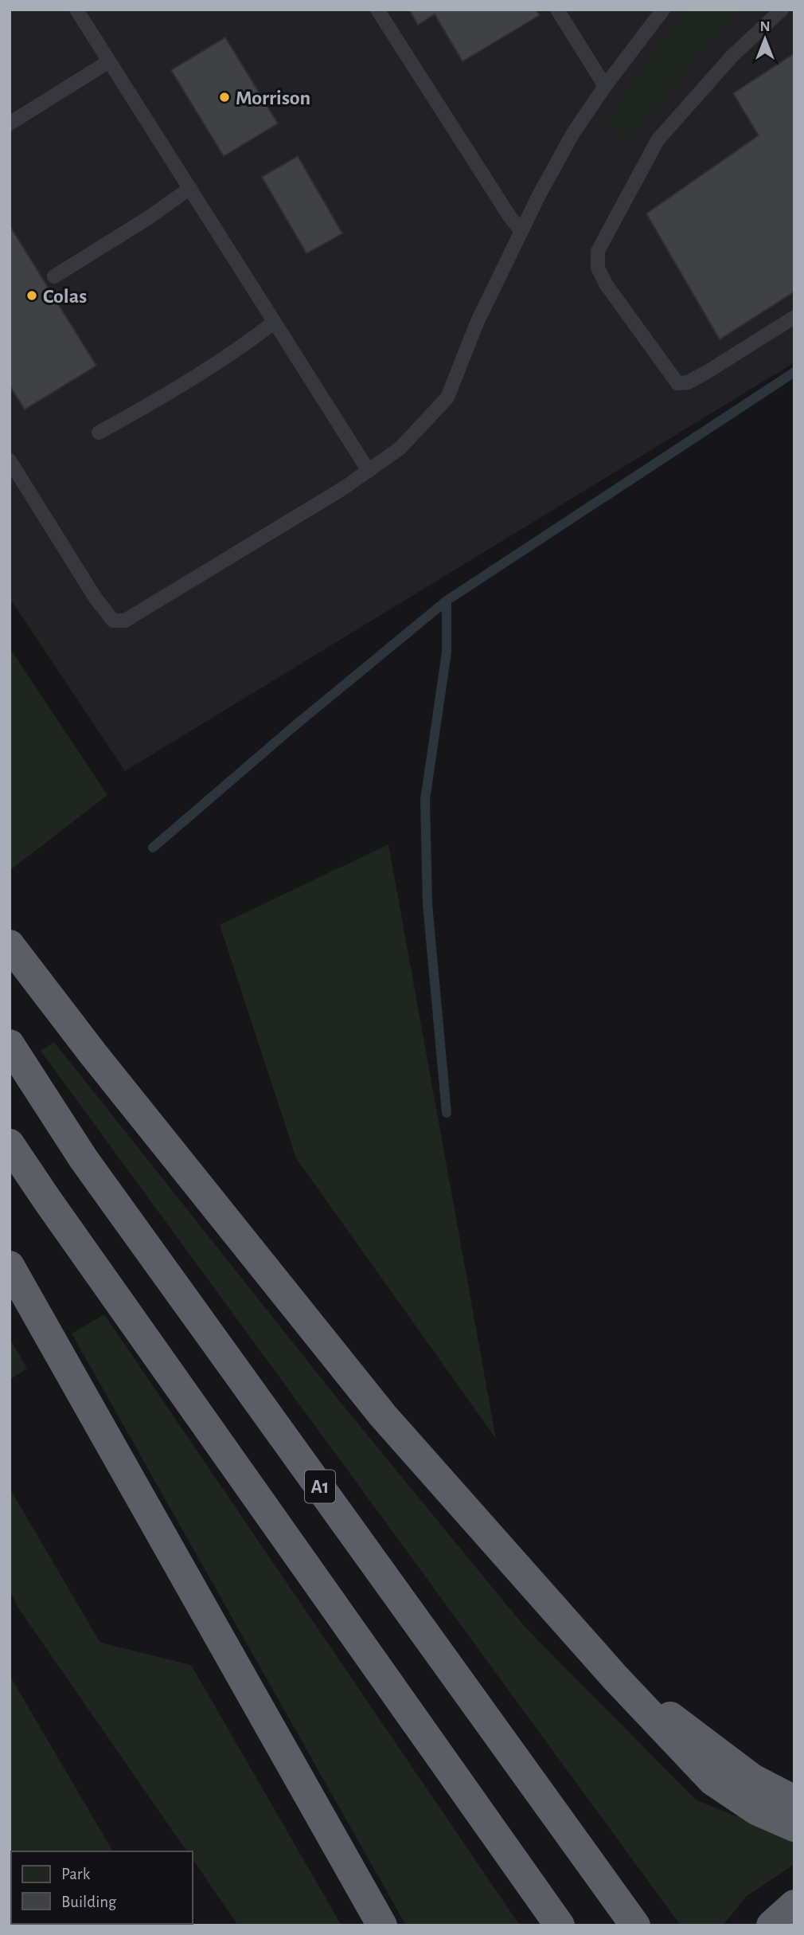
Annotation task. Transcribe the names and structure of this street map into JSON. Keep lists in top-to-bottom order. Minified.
{"streets":{"highway":["A1"]},"places":["Morrison","Colas"],"legend":["Park","Building"],"north":"top"}
